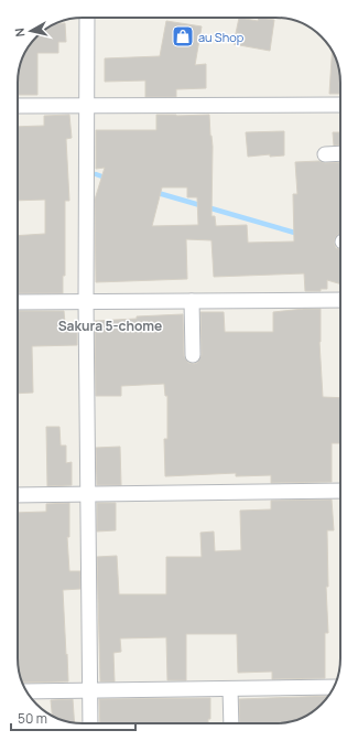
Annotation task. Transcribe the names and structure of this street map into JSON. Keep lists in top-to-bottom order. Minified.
{"districts":["Sakura 5-chome"],"places":{"shop":["au Shop"]},"scale_bar":"50 m","north":"left"}
